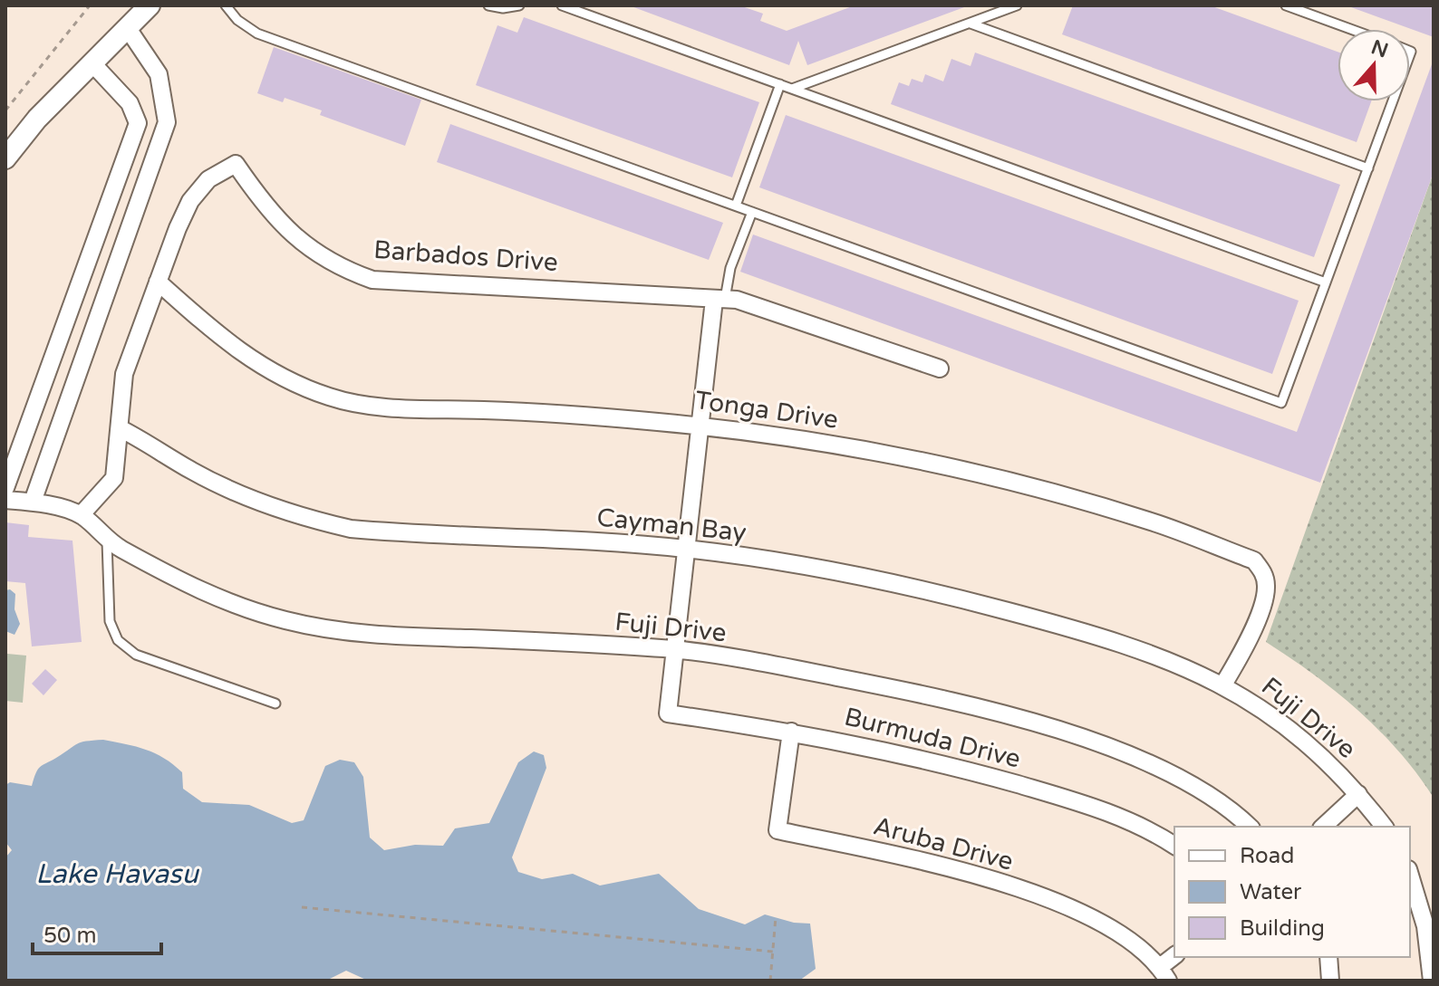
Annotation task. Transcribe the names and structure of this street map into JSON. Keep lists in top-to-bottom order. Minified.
{"streets":{"street":["Barbados Drive","Tonga Drive","Cayman Bay","Fuji Drive","Burmuda Drive","Aruba Drive"]},"crossings":[["Barbados Drive","Tonga Drive"],["Barbados Drive","Cayman Bay"],["Barbados Drive","Fuji Drive"],["Tonga Drive","Cayman Bay"],["Tonga Drive","Fuji Drive"],["Cayman Bay","Fuji Drive"],["Fuji Drive","Burmuda Drive"],["Burmuda Drive","Aruba Drive"]],"water":["Lake Havasu"],"legend":["Road","Water","Building"],"scale_bar":"50 m","north":"top"}
